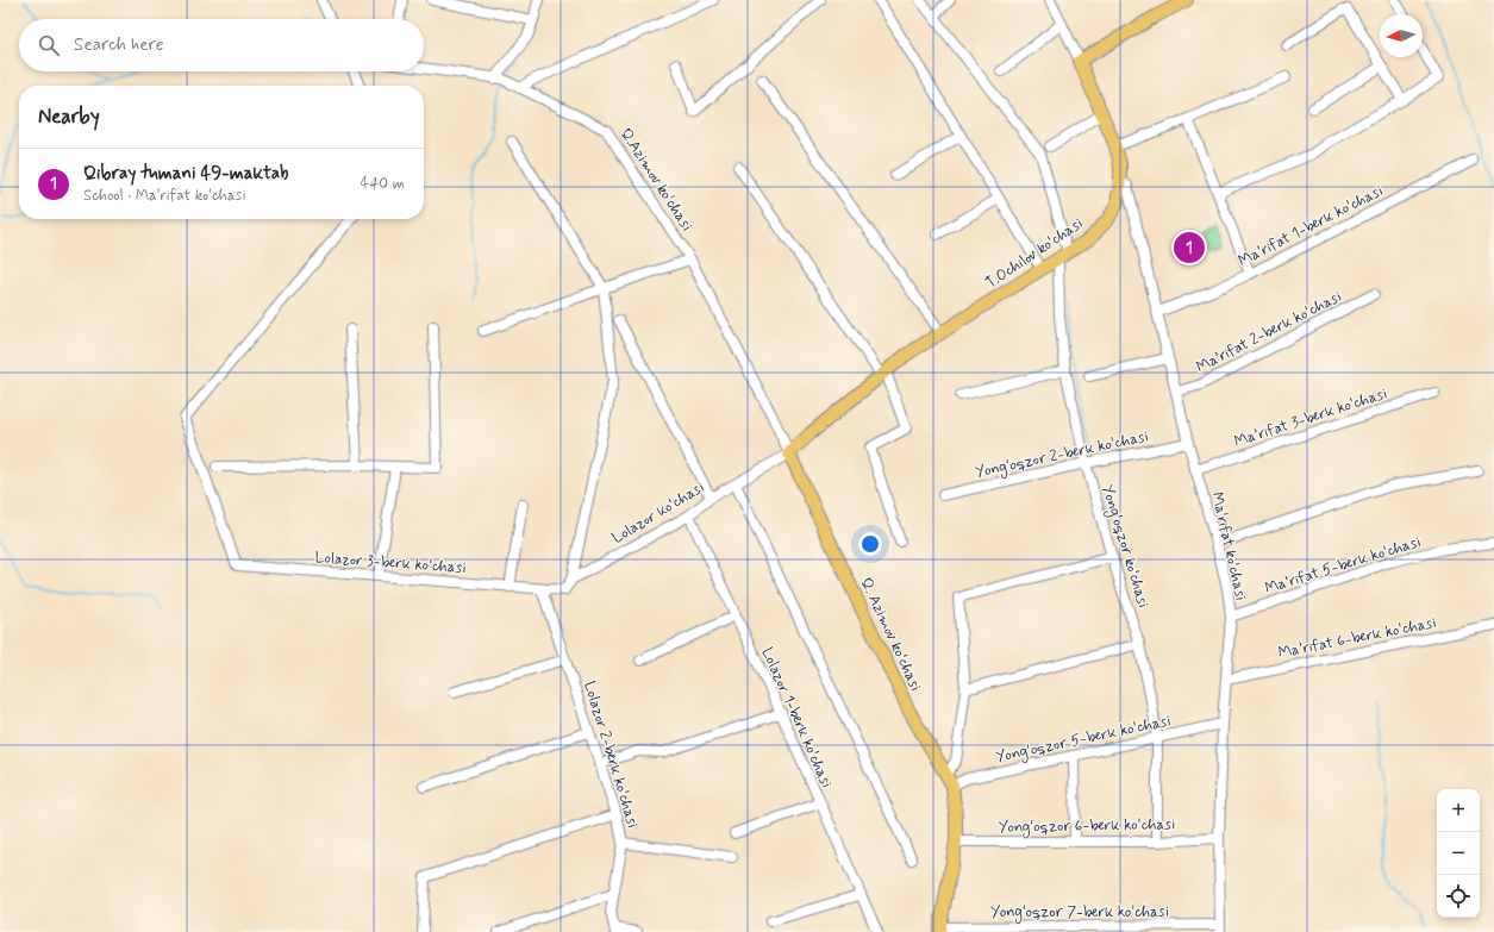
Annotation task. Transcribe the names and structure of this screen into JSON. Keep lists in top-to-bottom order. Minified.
{"streets":{"main road":["T.Ochilov ko'chasi","Q. Azimov ko'chasi"],"street":["Q.Azimov ko'chasi","Ma’rifat 1-berk ko'chasi","Ma’rifat 2-berk ko'chasi","Ma’rifat 3-berk ko'chasi","Yong‘oqzor 2-berk ko'chasi","Lolazor ko'chasi","Yong'oqzor ko'chasi","Ma'rifat ko'chasi","Lolazor 3-berk ko'chasi","Ma’rifat 5-berk ko'chasi","Ma’rifat 6-berk ko'chasi","Lolazor 1-berk ko'chasi","Yong‘oqzor 5-berk ko'chasi","Lolazor 2-berk ko'chasi","Yong‘oqzor 6-berk ko'chasi","Yong‘oqzor 7-berk ko'chasi"]},"crossings":[["Q.Azimov ko'chasi","T.Ochilov ko'chasi"],["Q.Azimov ko'chasi","Lolazor ko'chasi"],["Q.Azimov ko'chasi","Q. Azimov ko'chasi"],["Ma’rifat 1-berk ko'chasi","Ma'rifat ko'chasi"],["T.Ochilov ko'chasi","Lolazor ko'chasi"],["T.Ochilov ko'chasi","Yong'oqzor ko'chasi"],["T.Ochilov ko'chasi","Ma'rifat ko'chasi"],["T.Ochilov ko'chasi","Q. Azimov ko'chasi"],["Ma’rifat 2-berk ko'chasi","Ma'rifat ko'chasi"],["Ma’rifat 3-berk ko'chasi","Ma'rifat ko'chasi"],["Yong‘oqzor 2-berk ko'chasi","Yong'oqzor ko'chasi"],["Yong‘oqzor 2-berk ko'chasi","Ma'rifat ko'chasi"],["Lolazor ko'chasi","Lolazor 3-berk ko'chasi"],["Lolazor ko'chasi","Q. Azimov ko'chasi"],["Lolazor ko'chasi","Lolazor 1-berk ko'chasi"],["Lolazor ko'chasi","Lolazor 2-berk ko'chasi"],["Yong'oqzor ko'chasi","Yong‘oqzor 5-berk ko'chasi"],["Yong'oqzor ko'chasi","Yong‘oqzor 6-berk ko'chasi"],["Ma'rifat ko'chasi","Ma’rifat 5-berk ko'chasi"],["Ma'rifat ko'chasi","Ma’rifat 6-berk ko'chasi"],["Ma'rifat ko'chasi","Yong‘oqzor 5-berk ko'chasi"],["Ma'rifat ko'chasi","Yong‘oqzor 6-berk ko'chasi"],["Ma'rifat ko'chasi","Yong‘oqzor 7-berk ko'chasi"],["Lolazor 3-berk ko'chasi","Lolazor 2-berk ko'chasi"],["Q. Azimov ko'chasi","Yong‘oqzor 5-berk ko'chasi"]],"north":"left","page":{"search":"Search here","heading":"Nearby","list":[{"mark":"1","name":"Qibray tumani 49-maktab","note":"School · Ma'rifat ko'chasi","value":"440 m"}],"pins":"1","map_buttons":["+","−"]}}
